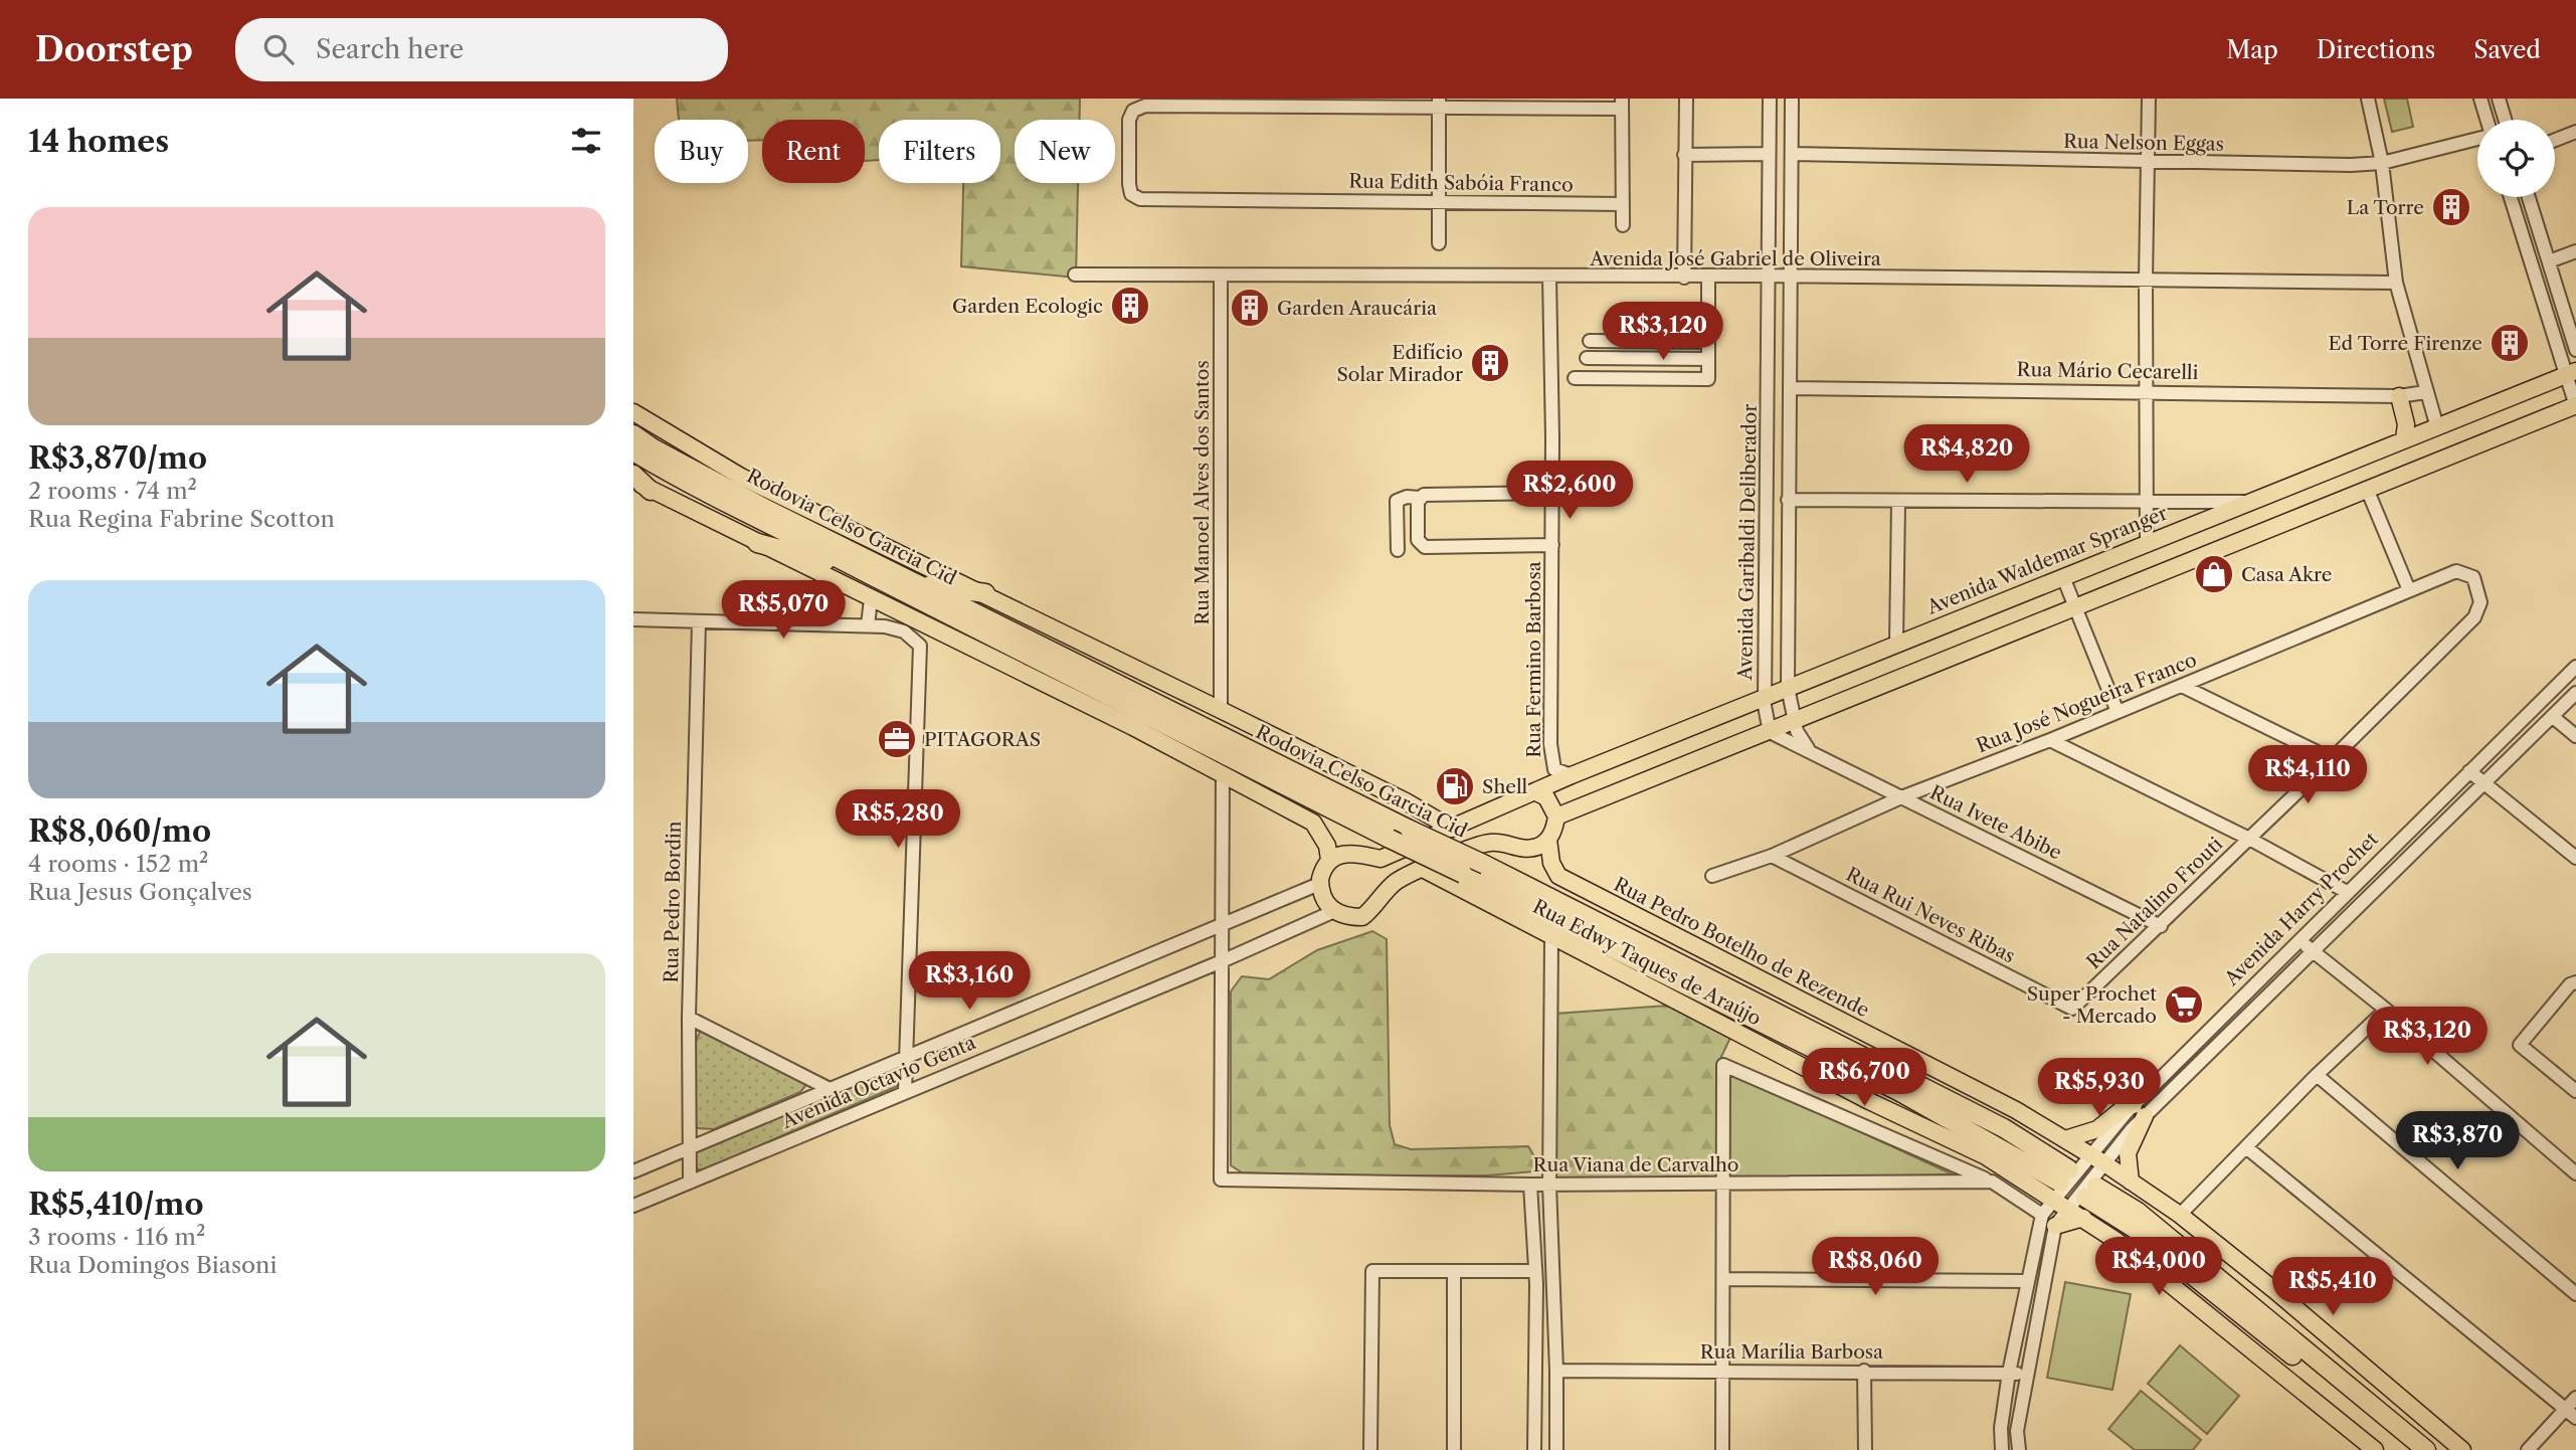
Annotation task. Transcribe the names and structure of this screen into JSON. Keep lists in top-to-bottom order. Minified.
{"streets":{"highway":["Rodovia Celso Garcia Cid"],"main road":["Avenida Waldemar Spranger","Rua Pedro Botelho de Rezende","Rua Edwy Taques de Araújo"],"street":["Rua Nelson Eggas","Rua Edith Sabóia Franco","Avenida José Gabriel de Oliveira","Rua Mário Cecarelli","Rua Manoel Alves dos Santos","Avenida Garibaldi Deliberador","Rua Fermino Barbosa","Rua José Nogueira Franco","Rua Ivete Abibe","Rua Pedro Bordin","Rua Natalino Frouti","Avenida Harry Prochet","Rua Rui Neves Ribas","Avenida Octavio Genta","Rua Viana de Carvalho","Rua Marília Barbosa"]},"crossings":[["Rua Nelson Eggas","Avenida Garibaldi Deliberador"],["Avenida José Gabriel de Oliveira","Rua Manoel Alves dos Santos"],["Avenida José Gabriel de Oliveira","Avenida Garibaldi Deliberador"],["Avenida José Gabriel de Oliveira","Rua Fermino Barbosa"],["Rua Mário Cecarelli","Avenida Garibaldi Deliberador"],["Rodovia Celso Garcia Cid","Rua Edwy Taques de Araújo"],["Avenida Garibaldi Deliberador","Avenida Waldemar Spranger"],["Avenida Garibaldi Deliberador","Rua Ivete Abibe"],["Avenida Waldemar Spranger","Rua Fermino Barbosa"],["Rua José Nogueira Franco","Rua Ivete Abibe"],["Rua José Nogueira Franco","Rua Natalino Frouti"],["Rua José Nogueira Franco","Rua Rui Neves Ribas"],["Rua Ivete Abibe","Rua Natalino Frouti"],["Rua Pedro Bordin","Avenida Octavio Genta"],["Rua Natalino Frouti","Rua Rui Neves Ribas"],["Avenida Octavio Genta","Rua Viana de Carvalho"]],"places":{"building":["La Torre","Garden Ecologic","Garden Araucária","Ed Torre Firenze","Edifício Solar Mirador"],"shop":["Casa Akre"],"office":["PITAGORAS"],"fuel station":["Shell"],"supermarket":["Super Prochet - Mercado"]},"page":{"header":"Doorstep","search":"Search here","nav":["Map","Directions","Saved"],"heading":"14 homes","chip":["Buy","Rent","Filters","New"],"list":[{"name":"R$3,870/mo","note":"2 rooms · 74 m² · Rua Regina Fabrine Scotton"},{"name":"R$8,060/mo","note":"4 rooms · 152 m² · Rua Jesus Gonçalves"},{"name":"R$5,410/mo","note":"3 rooms · 116 m² · Rua Domingos Biasoni"}],"price":["R$3,120","R$4,820","R$2,600","R$5,070","R$4,110","R$5,280","R$3,160","R$3,120","R$6,700","R$5,930","R$3,870","R$8,060","R$4,000","R$5,410"]}}
